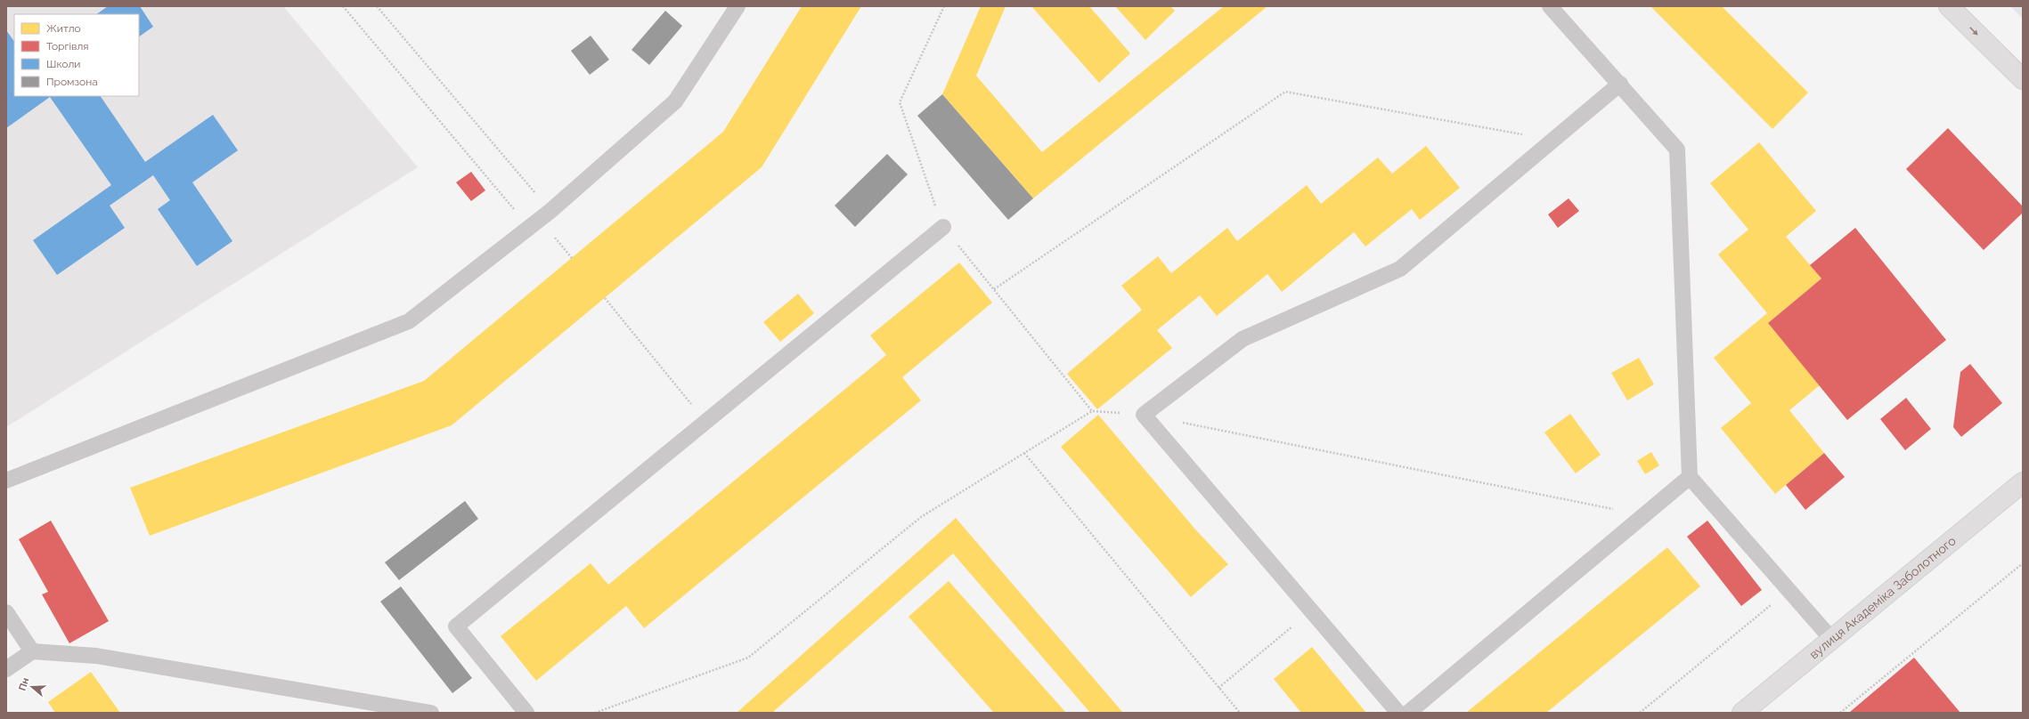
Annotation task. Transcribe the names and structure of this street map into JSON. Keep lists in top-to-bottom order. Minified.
{"streets":{"main road":["вулиця Академіка Заболотного"]},"legend":["Житло","Торгівля","Школи","Промзона"],"north":"left"}
